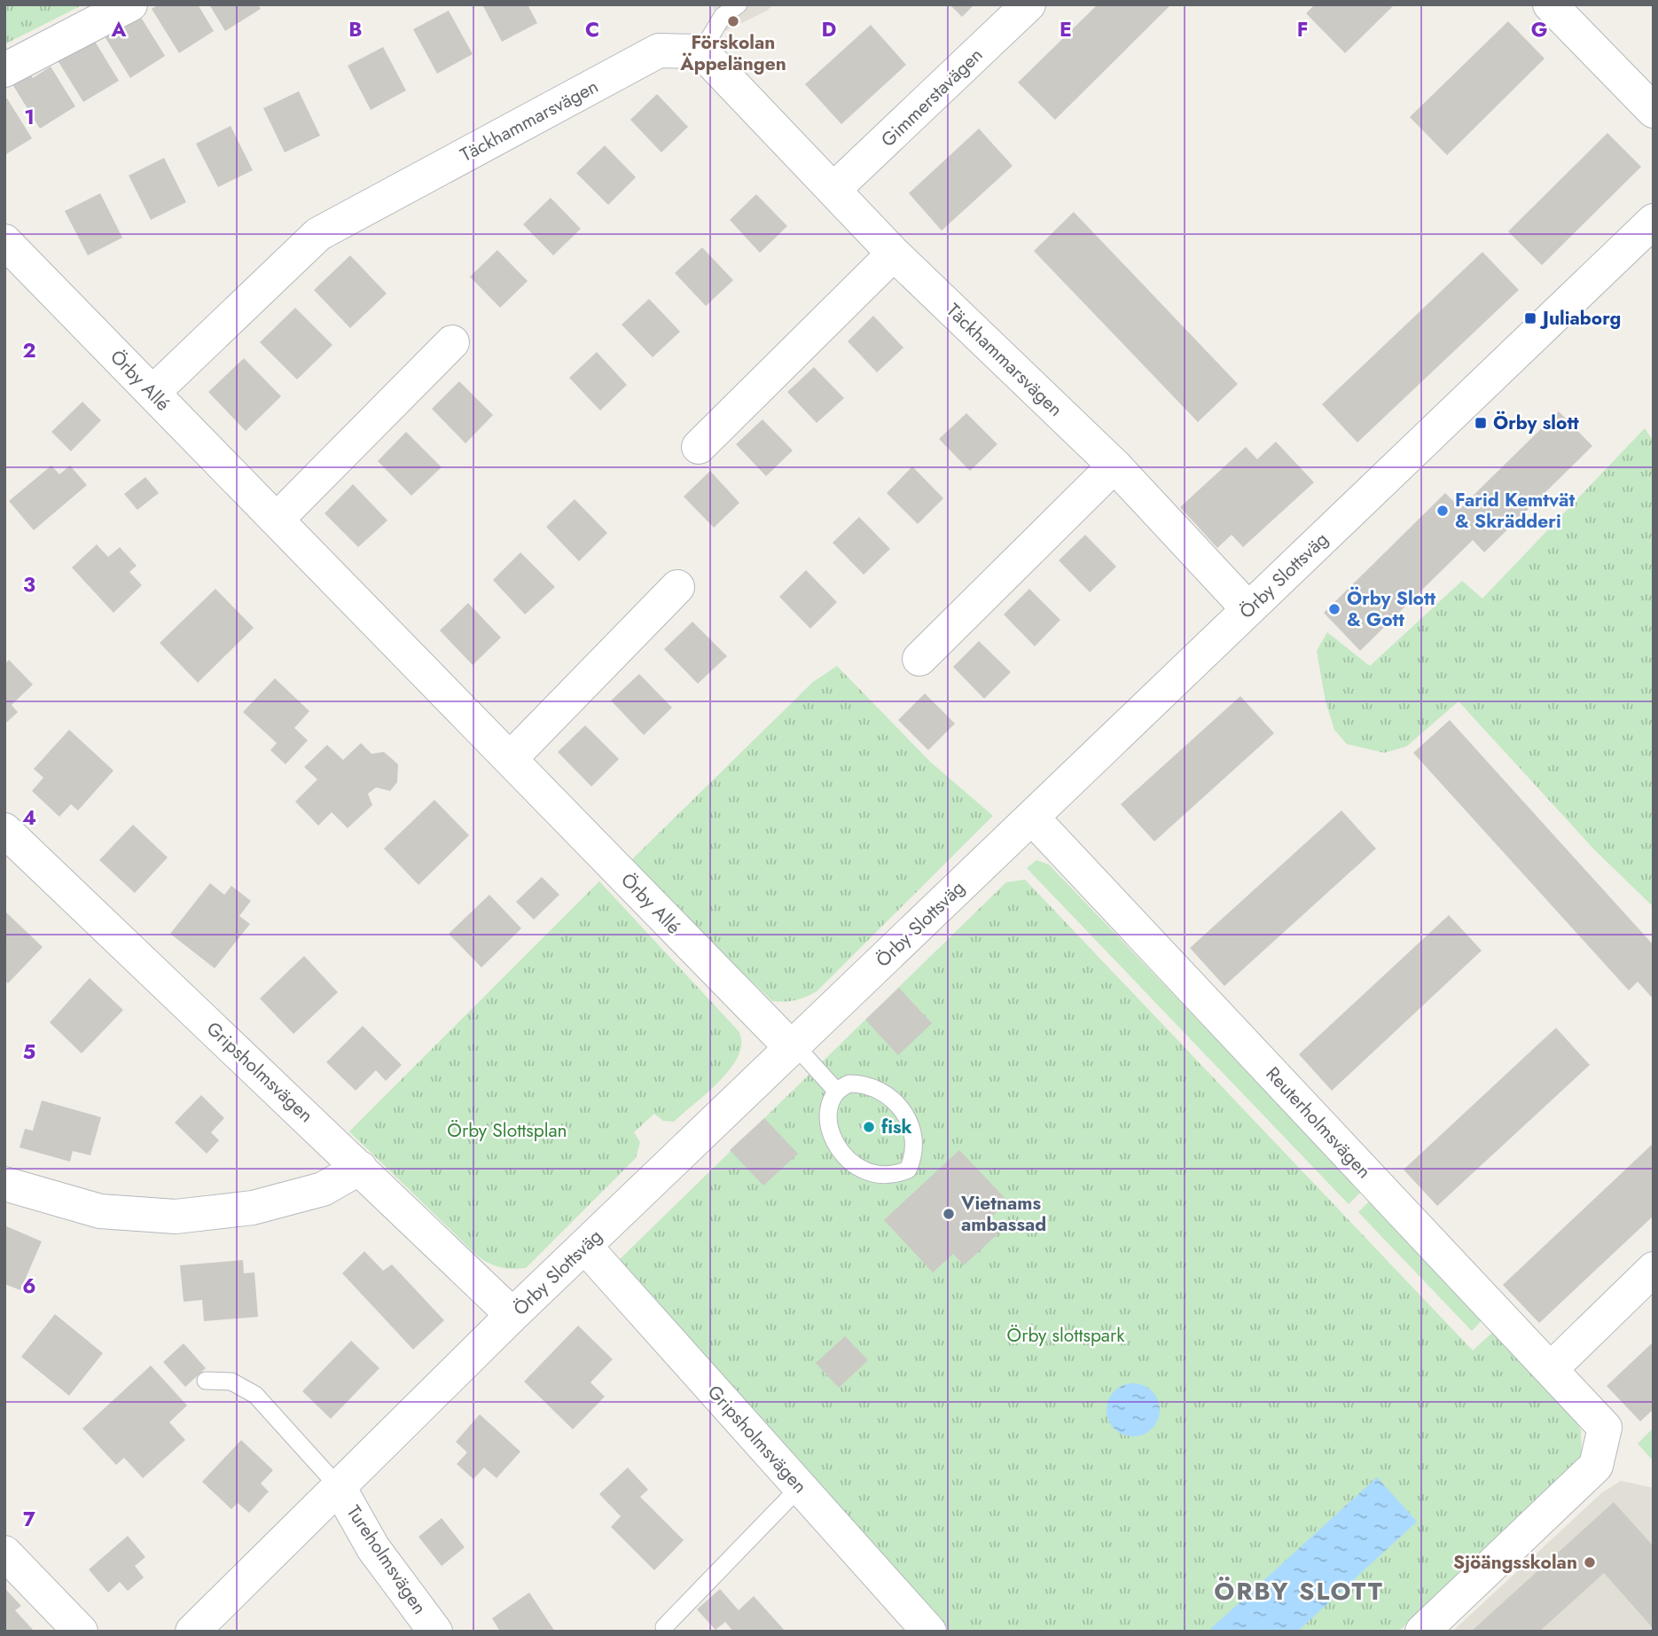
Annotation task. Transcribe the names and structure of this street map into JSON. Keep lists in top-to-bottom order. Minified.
{"streets":{"street":["Gimmerstavägen","Täckhammarsvägen","Örby Allé","Örby Slottsväg","Gripsholmsvägen","Reuterholmsvägen","Tureholmsvägen"]},"crossings":[["Gimmerstavägen","Täckhammarsvägen"],["Täckhammarsvägen","Örby Allé"],["Täckhammarsvägen","Örby Slottsväg"],["Örby Allé","Örby Slottsväg"],["Örby Slottsväg","Gripsholmsvägen"],["Örby Slottsväg","Reuterholmsvägen"],["Örby Slottsväg","Tureholmsvägen"]],"districts":["ÖRBY SLOTT"],"parks":["Örby Slottsplan","Örby slottspark"],"places":{"other":["Förskolan Äppelängen","Farid Kemtvät & Skrädderi","Örby Slott & Gott","fisk","Vietnams ambassad","Sjöängsskolan"],"transit":["Juliaborg","Örby slott"]},"grid":{"columns":["A","B","C","D","E","F","G"],"rows":["1","2","3","4","5","6","7"]}}
